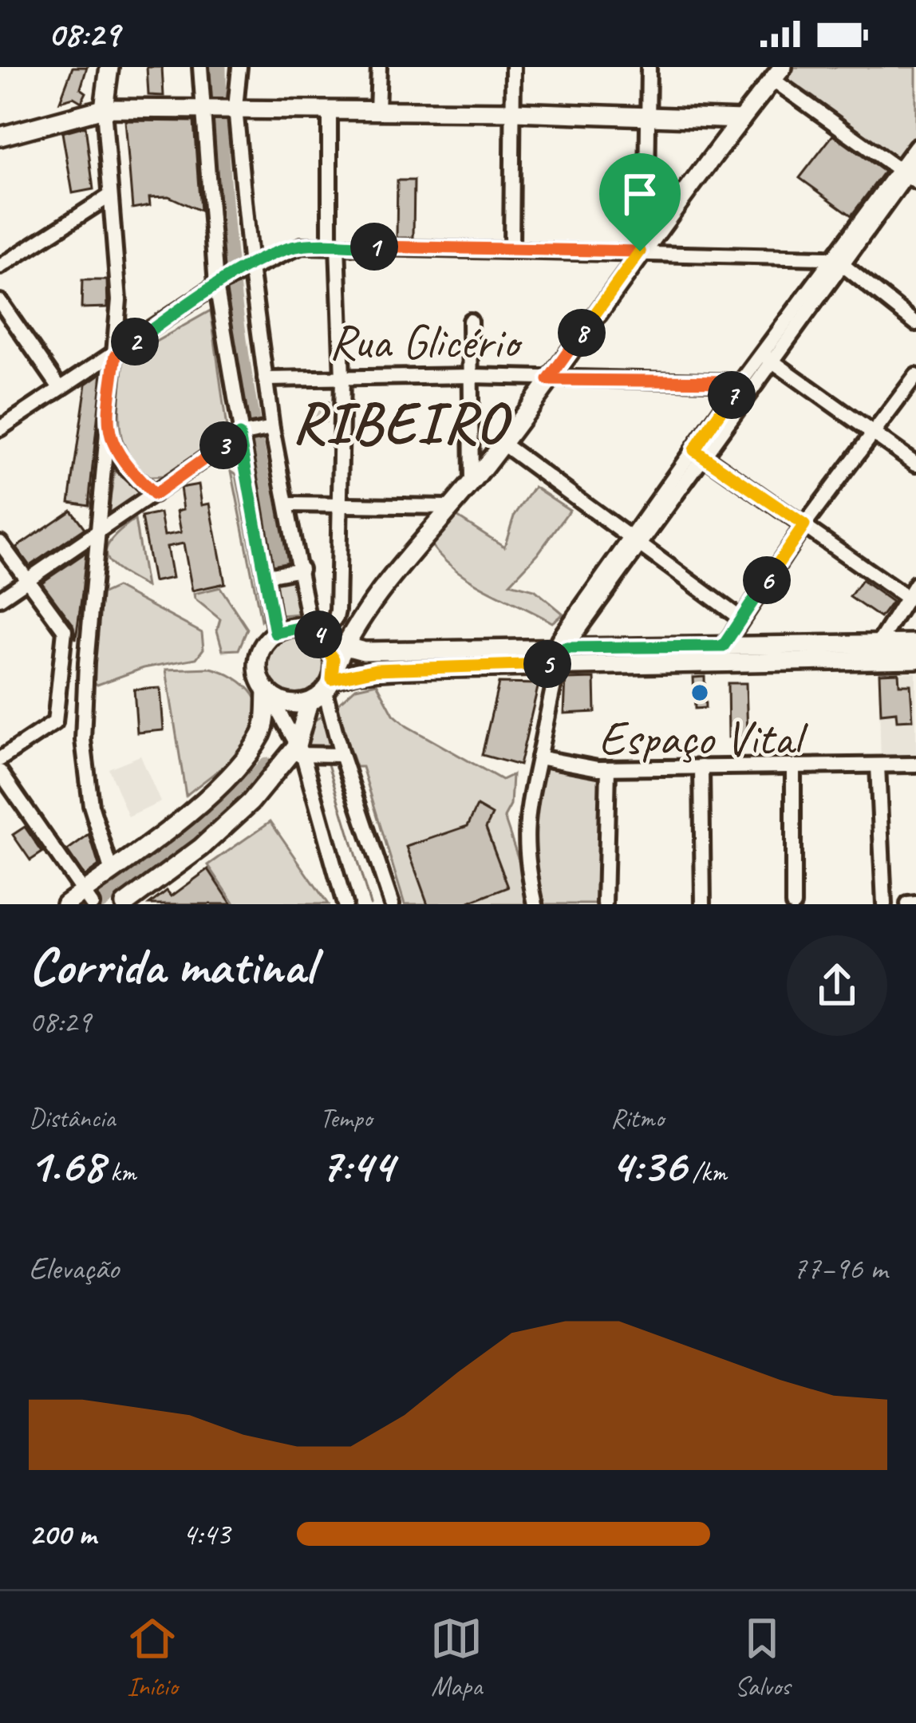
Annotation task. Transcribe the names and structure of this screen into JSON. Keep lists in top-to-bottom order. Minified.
{"streets":{"street":["Rua Glicério"]},"districts":["RIBEIRO"],"places":["Espaço Vital"],"page":{"status":"08:29","pins":["1","8","2","7","3","6","4","5"],"heading":["Corrida matinal","08:29"],"stats":[["Distância","1.68 km"],["Tempo","7:44"],["Ritmo","4:36 /km"]],"chart":["Elevação","77–96 m"],"list":[{"name":"200 m","note":"4:43"}],"tabs":["Início","Mapa","Salvos"]}}
